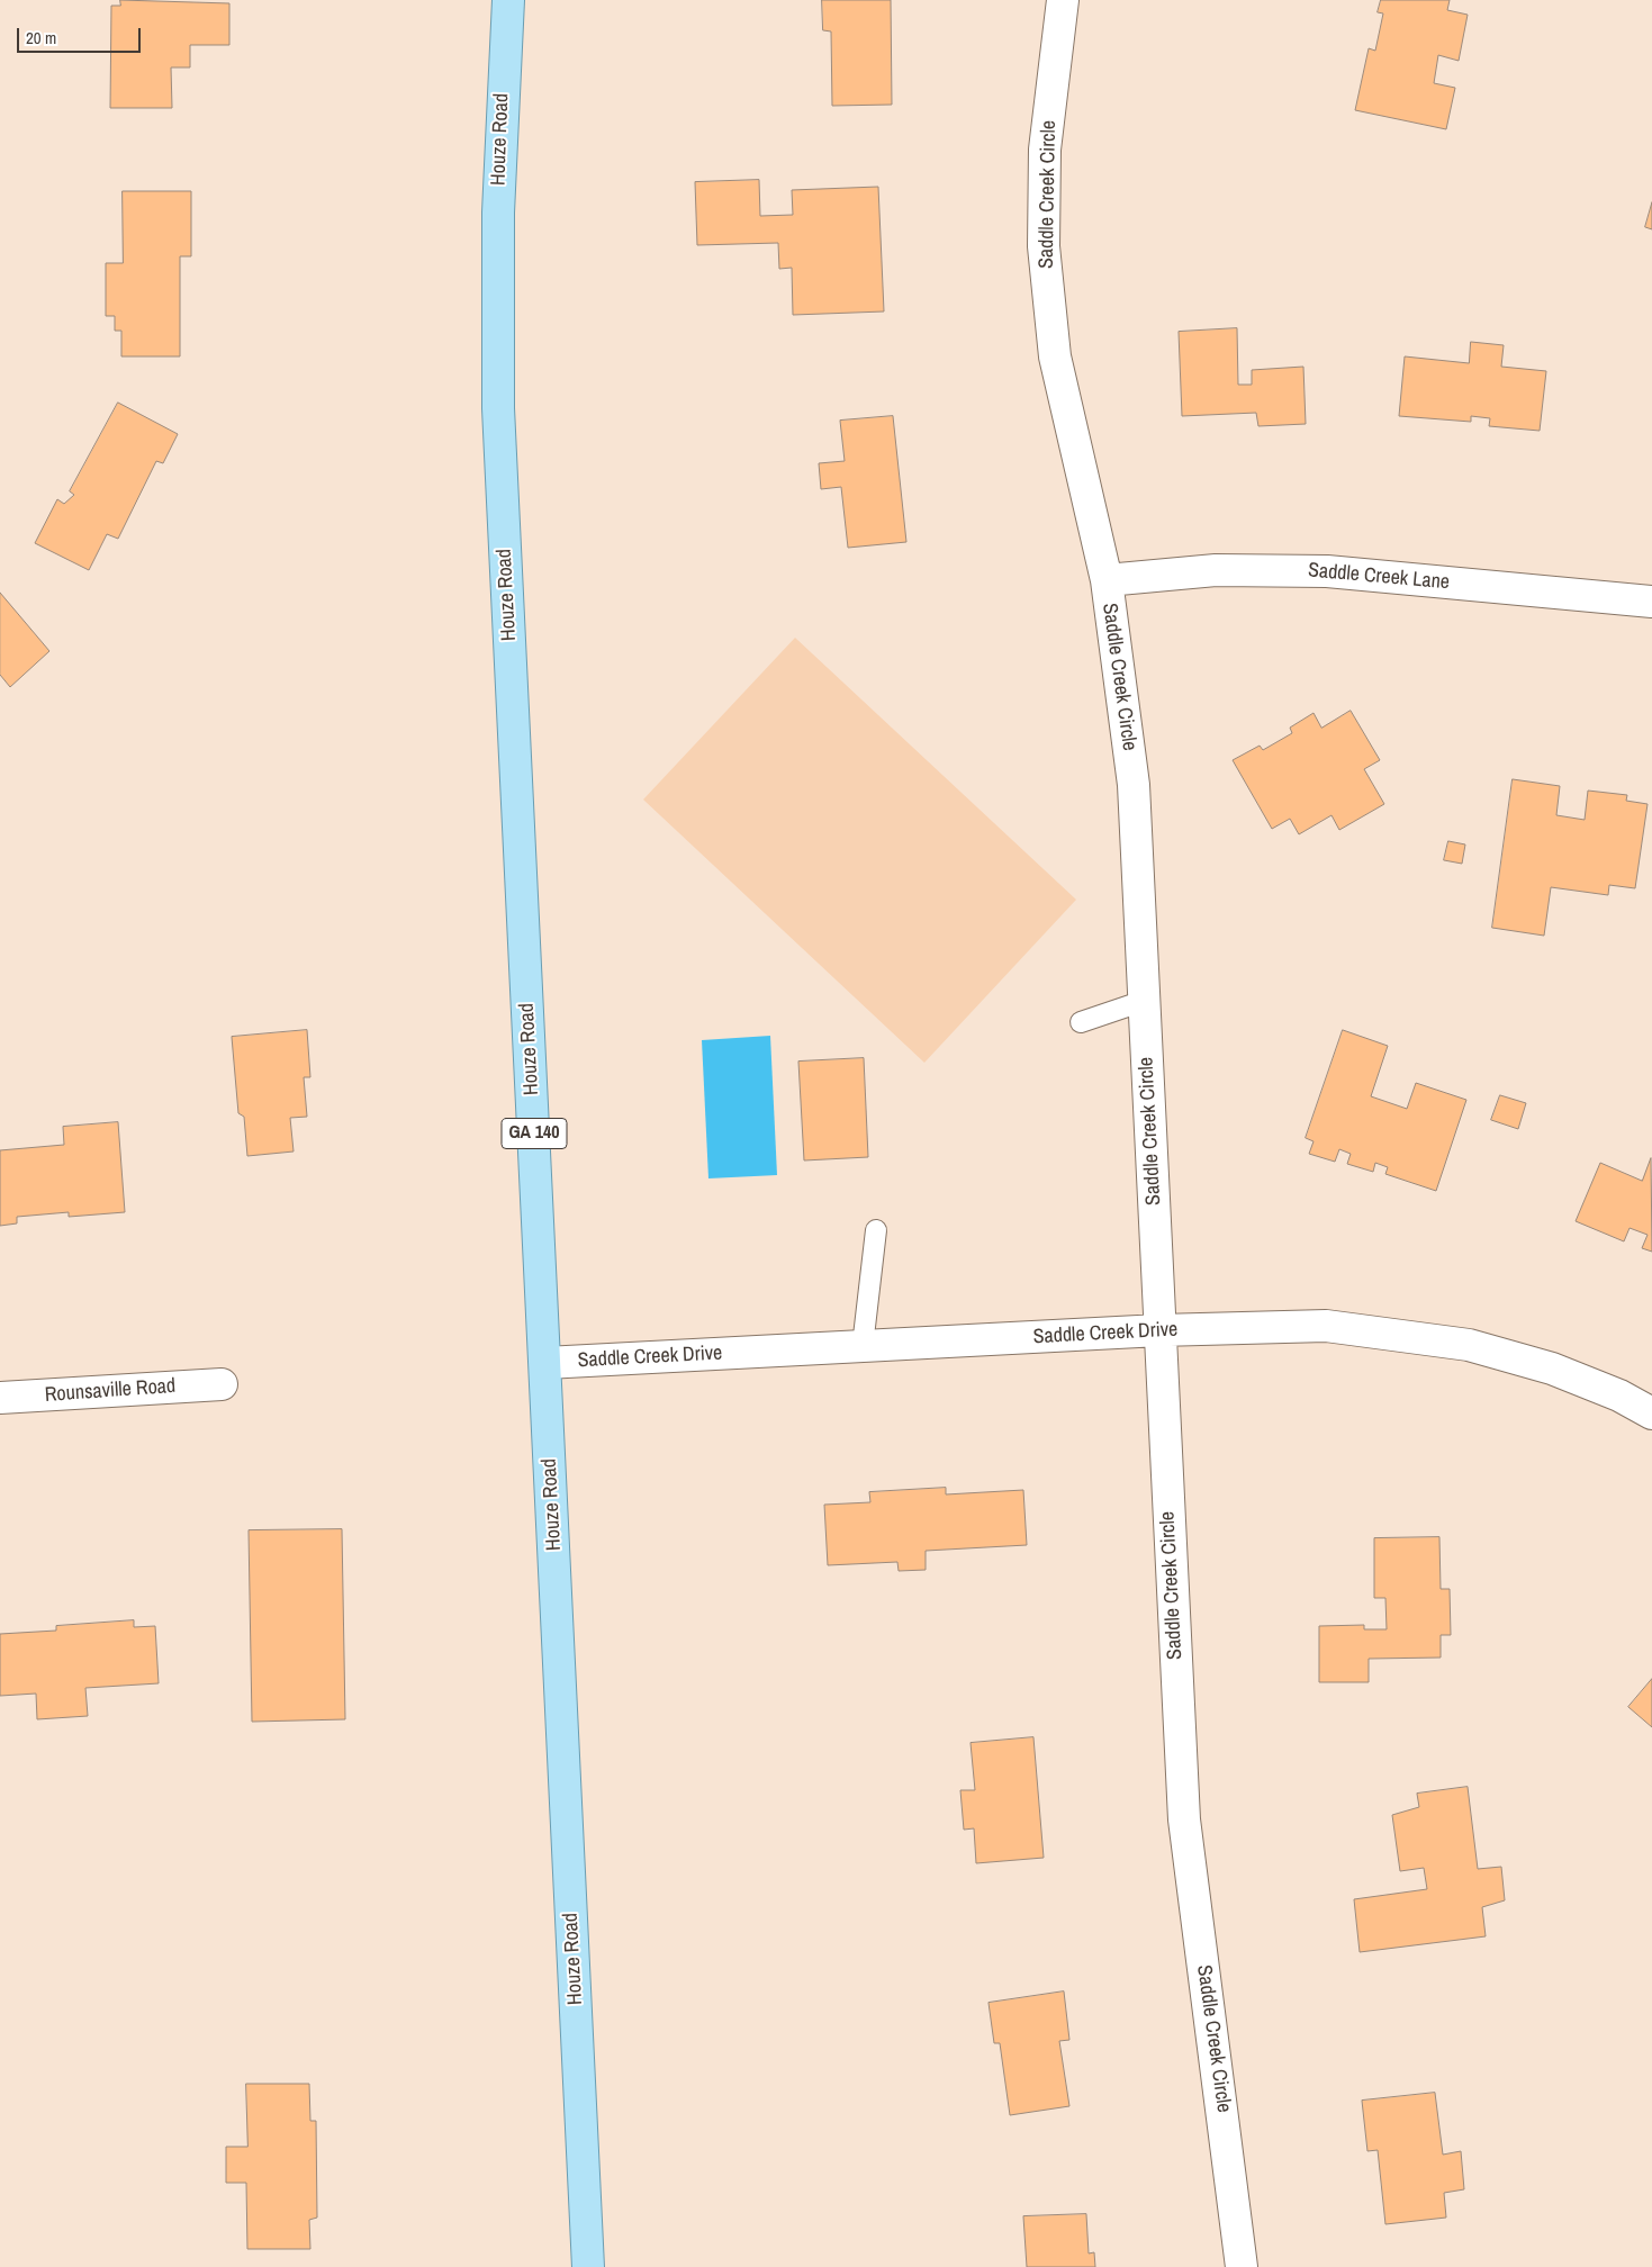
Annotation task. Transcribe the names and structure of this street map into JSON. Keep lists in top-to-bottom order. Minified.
{"streets":{"main road":["Houze Road","GA 140"],"street":["Saddle Creek Circle","Saddle Creek Lane","Saddle Creek Drive","Rounsaville Road"]},"crossings":[["Houze Road","Saddle Creek Drive"],["Saddle Creek Circle","Saddle Creek Lane"],["Saddle Creek Circle","Saddle Creek Drive"]],"scale_bar":"20 m"}
